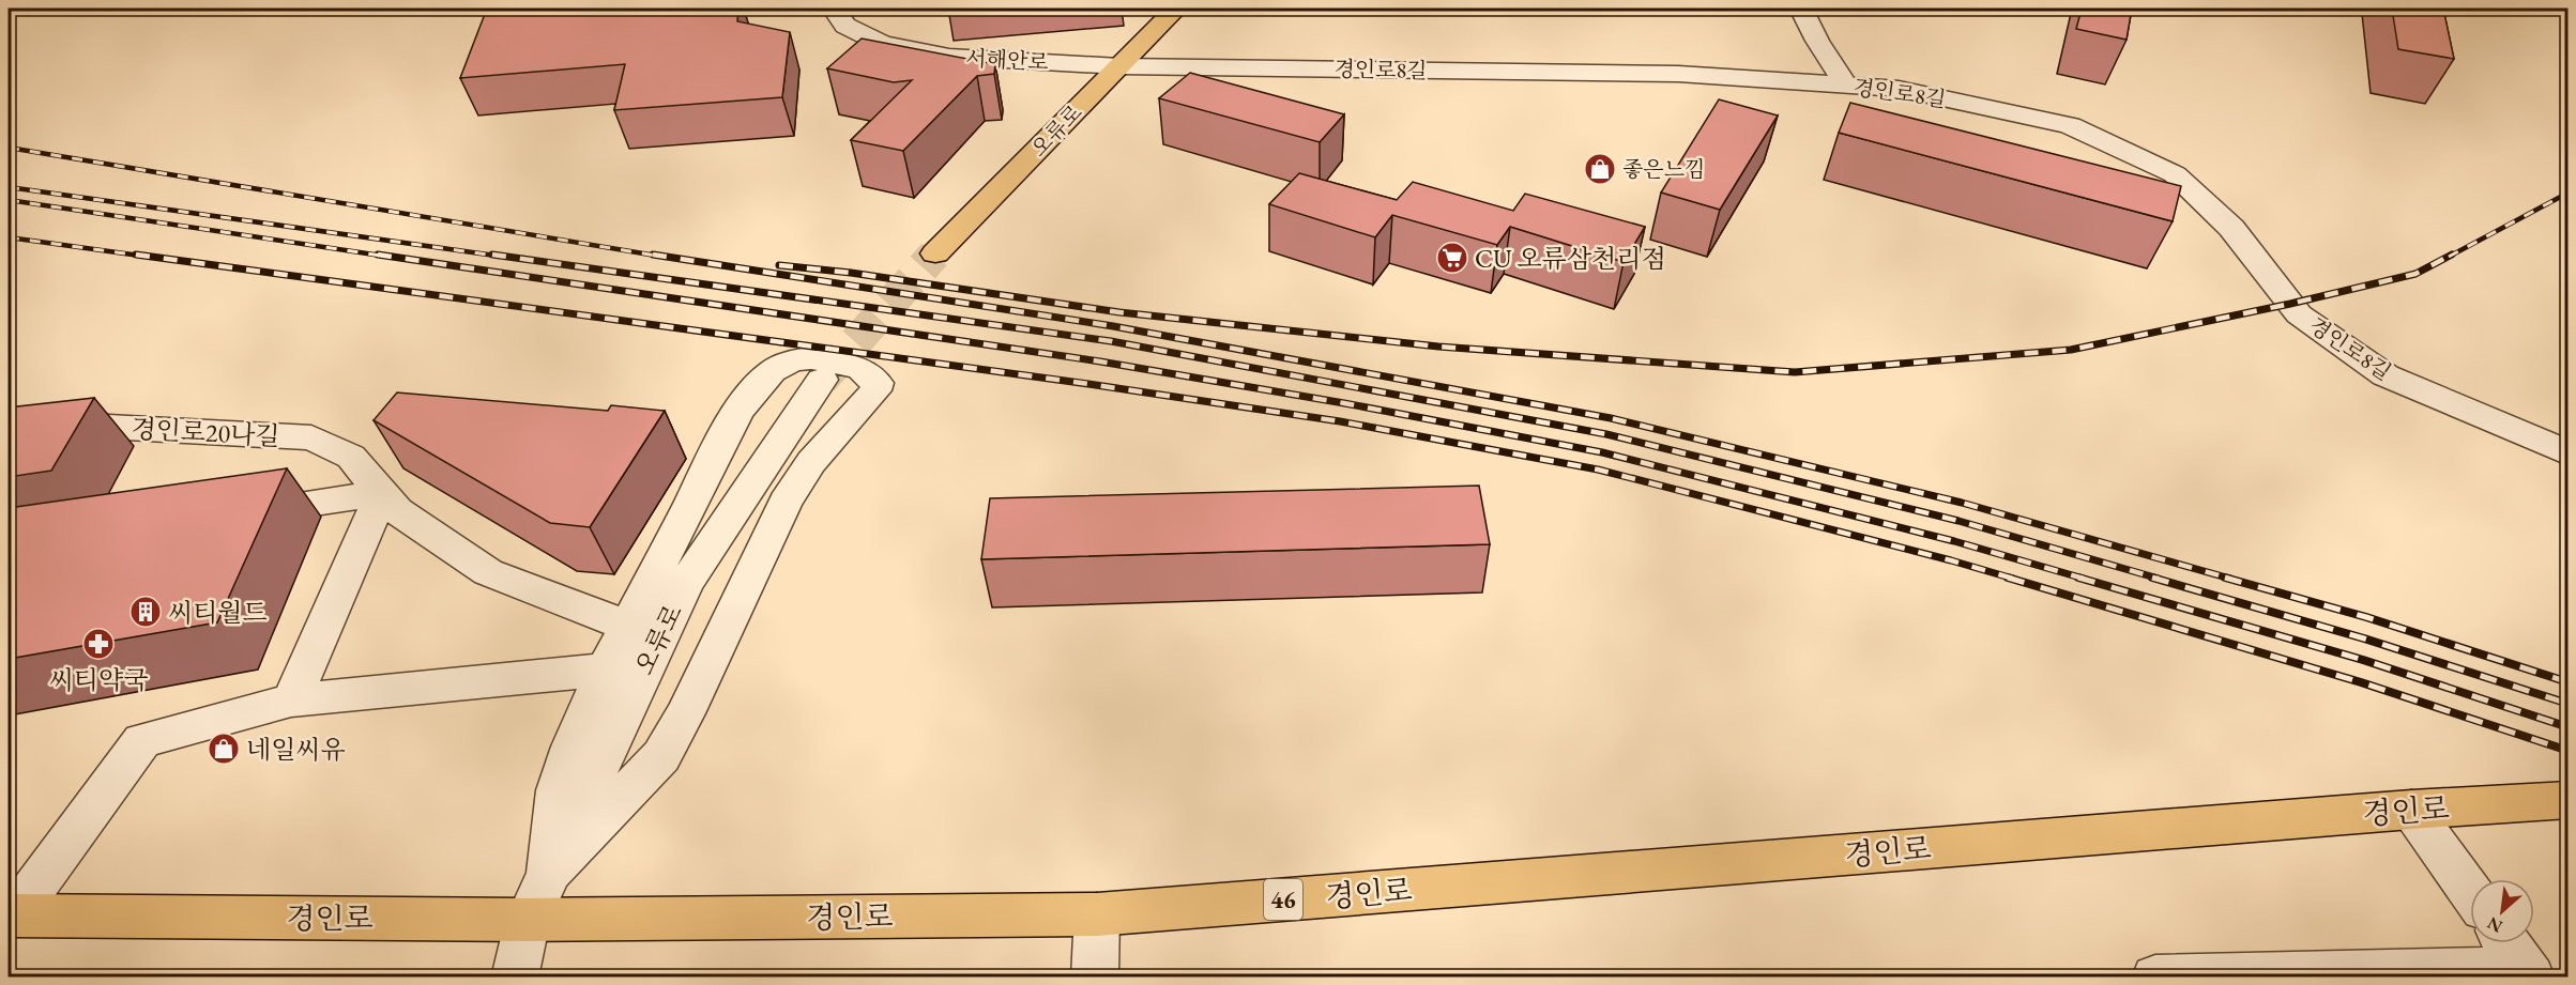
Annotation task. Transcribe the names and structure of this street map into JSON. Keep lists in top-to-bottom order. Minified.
{"streets":{"main road":["오류로","경인로","46"],"street":["서해안로","경인로8길","경인로20나길"]},"crossings":[["서해안로","경인로8길"],["서해안로","오류로"],["경인로8길","오류로"],["오류로","경인로"]],"places":{"shop":["좋은느낌","네일씨유"],"supermarket":["CU 오류삼천리점"],"building":["씨티월드"],"pharmacy":["씨티약국"]},"north":"bottom left"}
